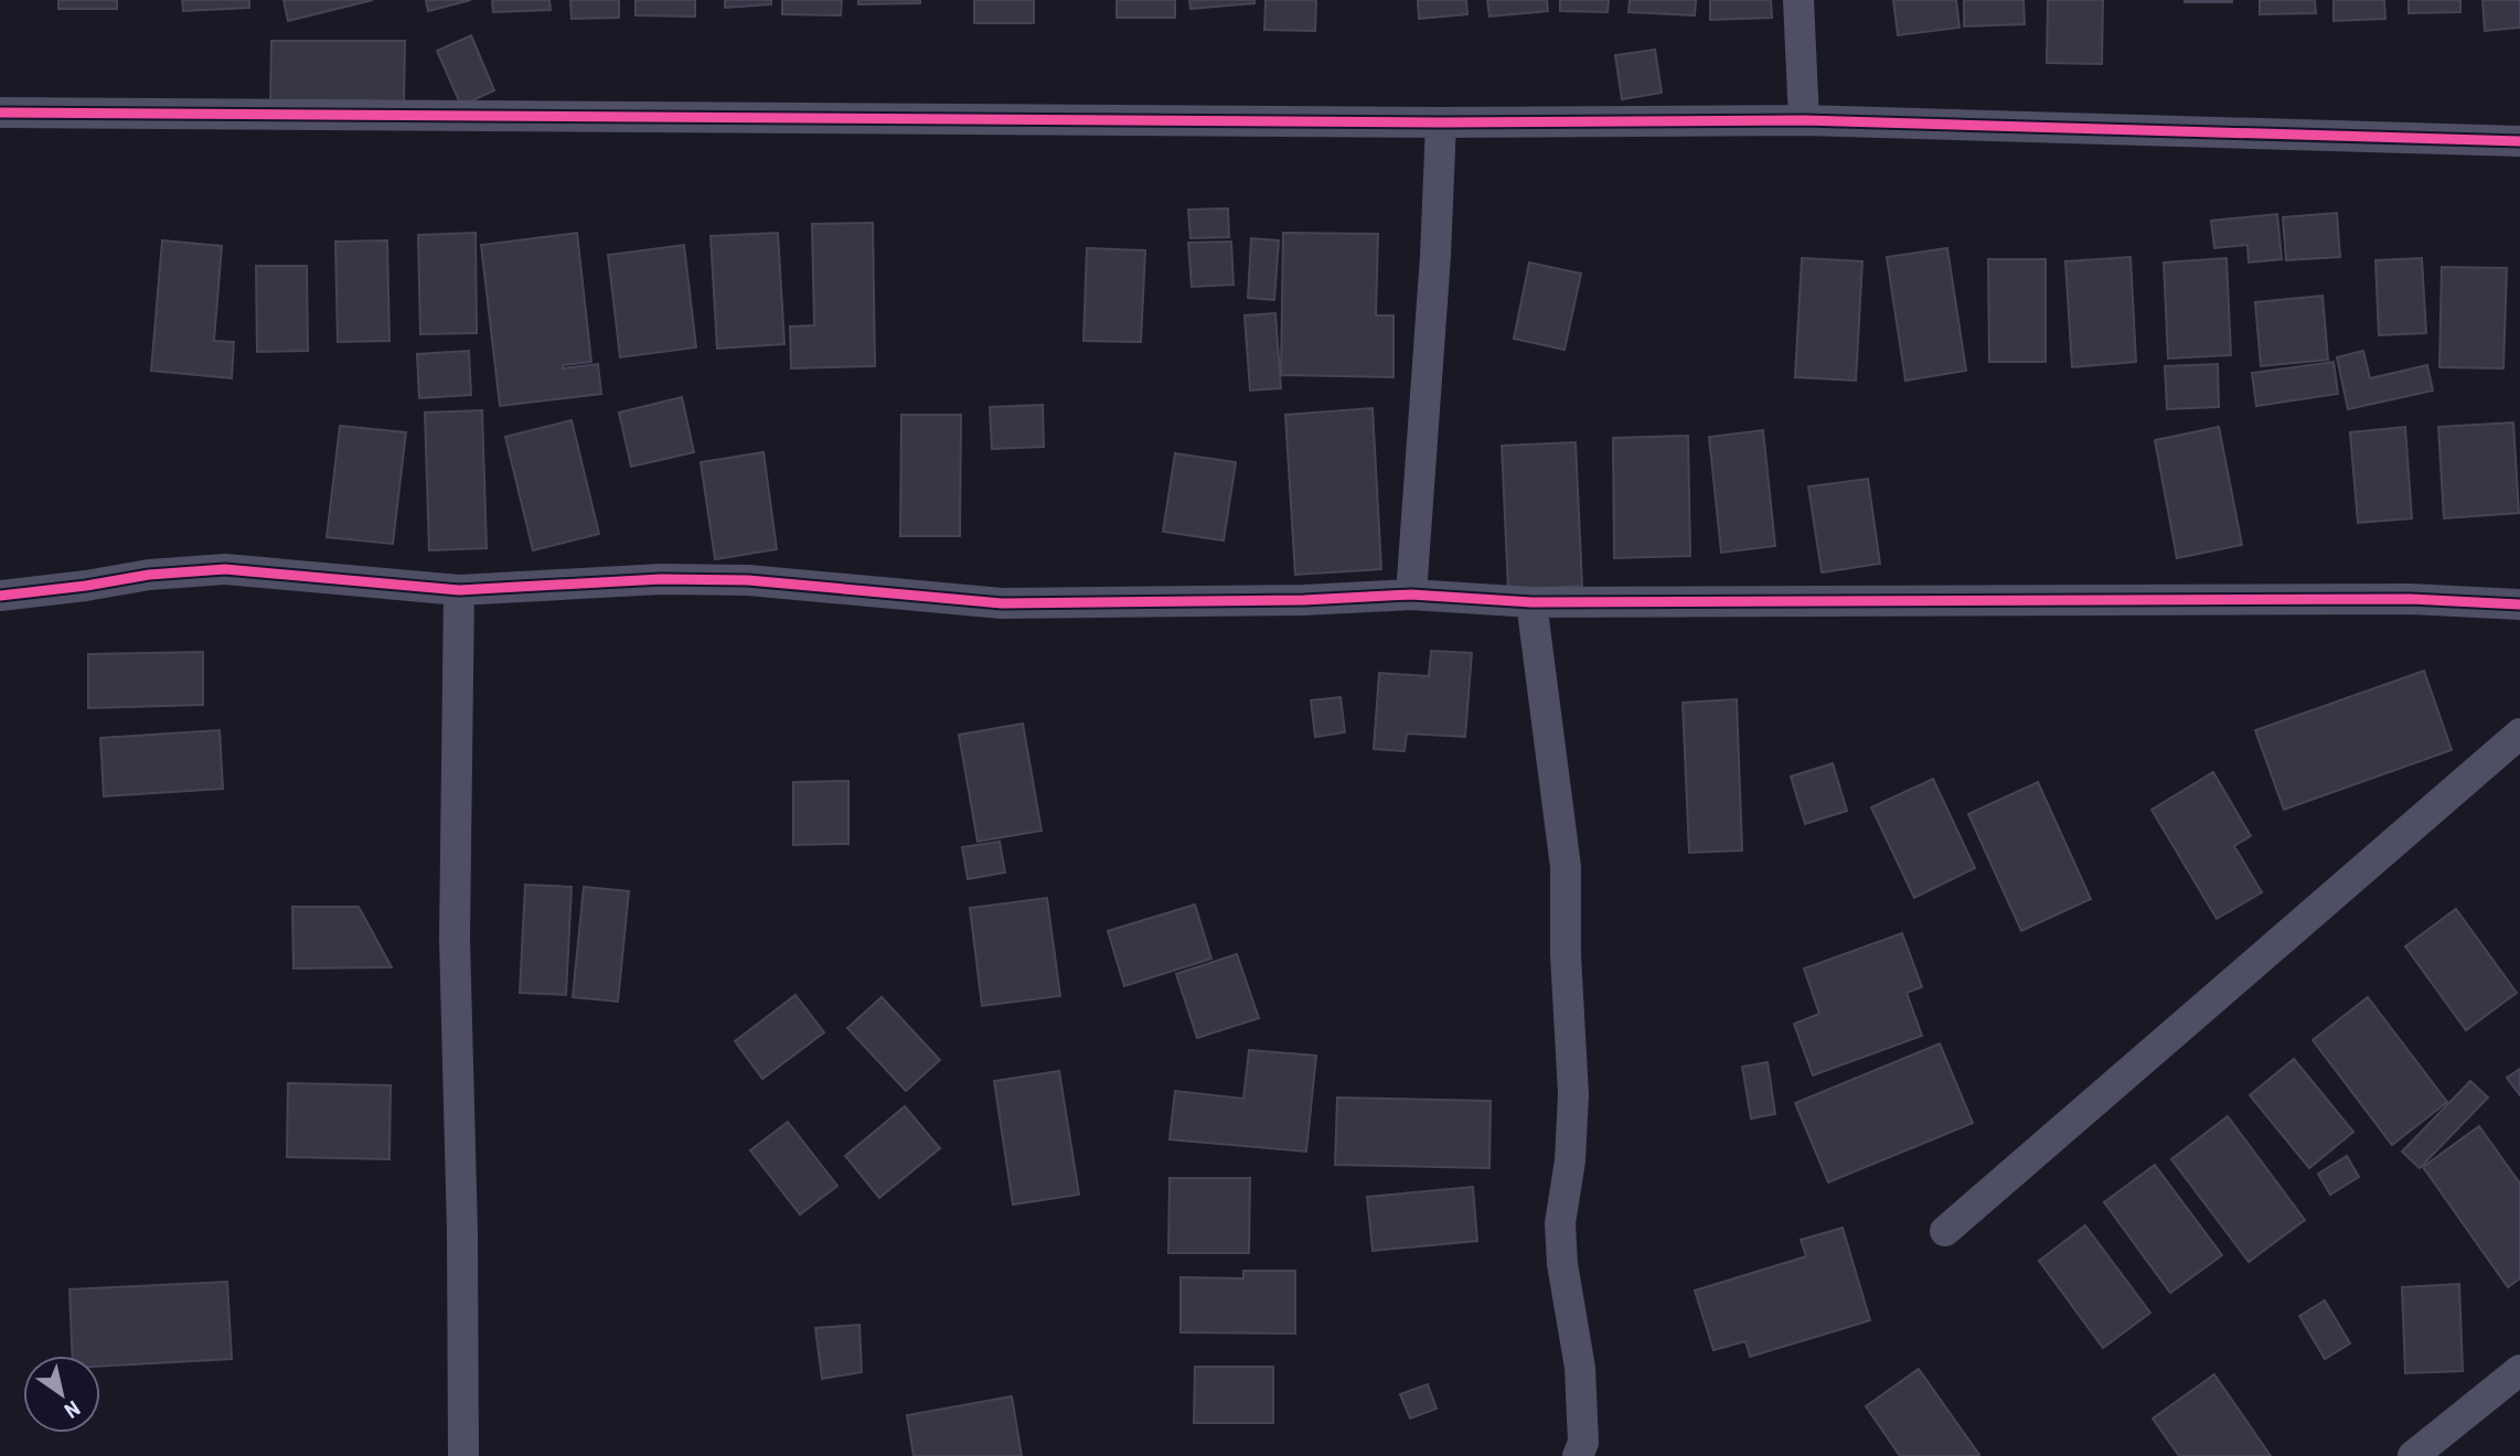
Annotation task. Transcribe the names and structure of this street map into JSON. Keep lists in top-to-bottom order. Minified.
{"north":"bottom right"}
